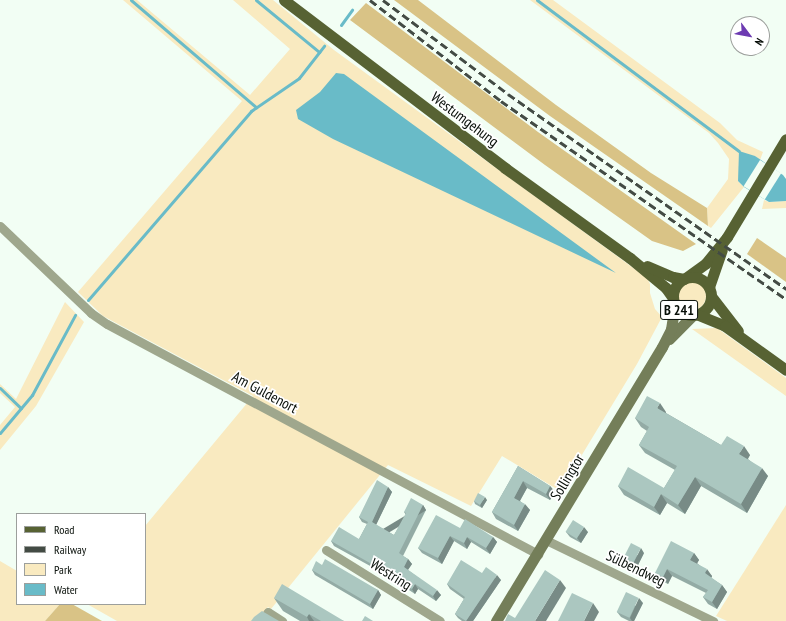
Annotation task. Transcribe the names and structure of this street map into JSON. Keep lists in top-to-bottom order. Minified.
{"streets":{"main road":["Westumgehung","B 241","Sollingtor"],"street":["Am Guldenort","Sülbendweg","Westring"]},"crossings":[["Westumgehung","B 241"],["Westumgehung","Sollingtor"],["B 241","Sollingtor"],["Am Guldenort","Sollingtor"],["Sollingtor","Sülbendweg"]],"legend":["Road","Railway","Park","Water"],"north":"bottom right"}
